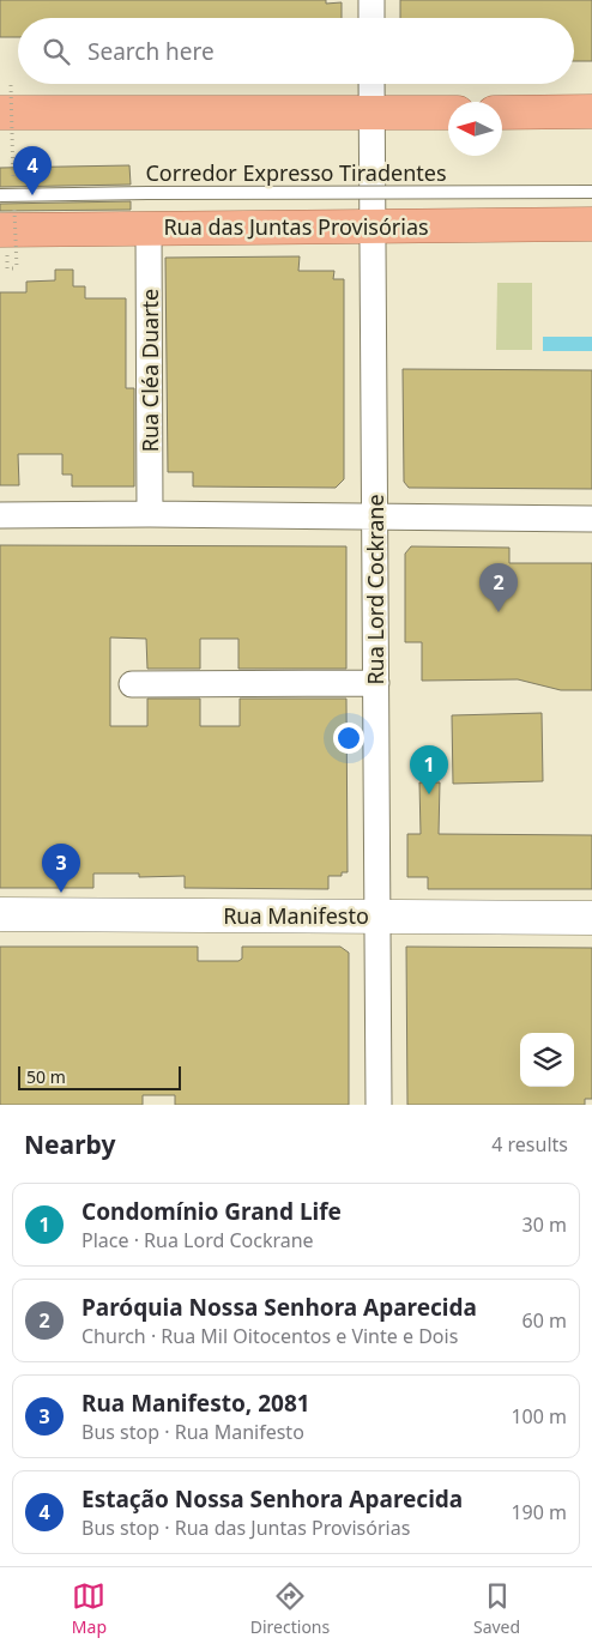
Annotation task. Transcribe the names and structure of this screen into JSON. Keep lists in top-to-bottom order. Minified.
{"streets":{"highway":["Rua das Juntas Provisórias"],"main road":["Rua Manifesto"],"street":["Rua Cléa Duarte","Rua Lord Cockrane"],"lane":["Corredor Expresso Tiradentes"]},"crossings":[["Rua das Juntas Provisórias","Rua Cléa Duarte"],["Rua das Juntas Provisórias","Rua Lord Cockrane"],["Rua Lord Cockrane","Rua Manifesto"]],"scale_bar":"50 m","north":"left","page":{"search":"Search here","pins":["4","2","1","3"],"scale":"50 m","heading":["Nearby","4 results"],"list":[{"mark":"1","name":"Condomínio Grand Life","note":"Place · Rua Lord Cockrane","value":"30 m"},{"mark":"2","name":"Paróquia Nossa Senhora Aparecida","note":"Church · Rua Mil Oitocentos e Vinte e Dois","value":"60 m"},{"mark":"3","name":"Rua Manifesto, 2081","note":"Bus stop · Rua Manifesto","value":"100 m"},{"mark":"4","name":"Estação Nossa Senhora Aparecida","note":"Bus stop · Rua das Juntas Provisórias","value":"190 m"}],"nav":["Map","Directions","Saved"]}}
